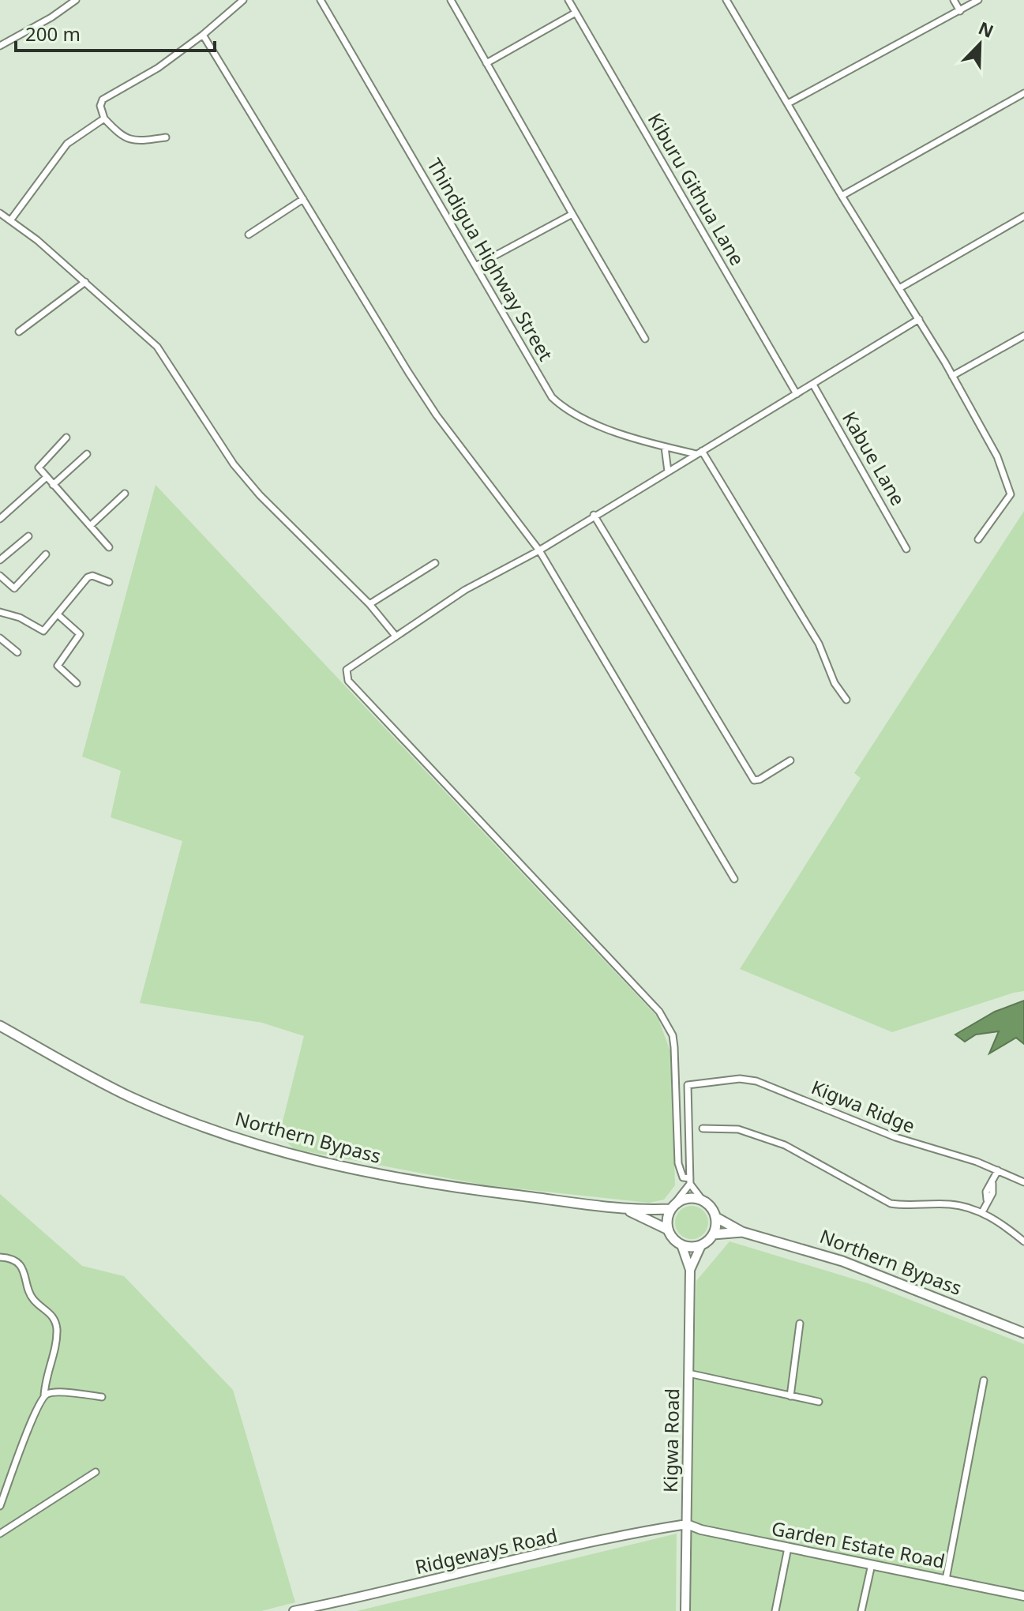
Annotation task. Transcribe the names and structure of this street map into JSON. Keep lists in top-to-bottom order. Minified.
{"streets":{"main road":["Northern Bypass"],"street":["Kiburu Githua Lane","Thindigua Highway Street","Kabue Lane","Kigwa Ridge","Kigwa Road","Garden Estate Road","Ridgeways Road"]},"crossings":[["Kigwa Road","Garden Estate Road"],["Kigwa Road","Ridgeways Road"],["Garden Estate Road","Ridgeways Road"]],"scale_bar":"200 m","north":"top right"}
